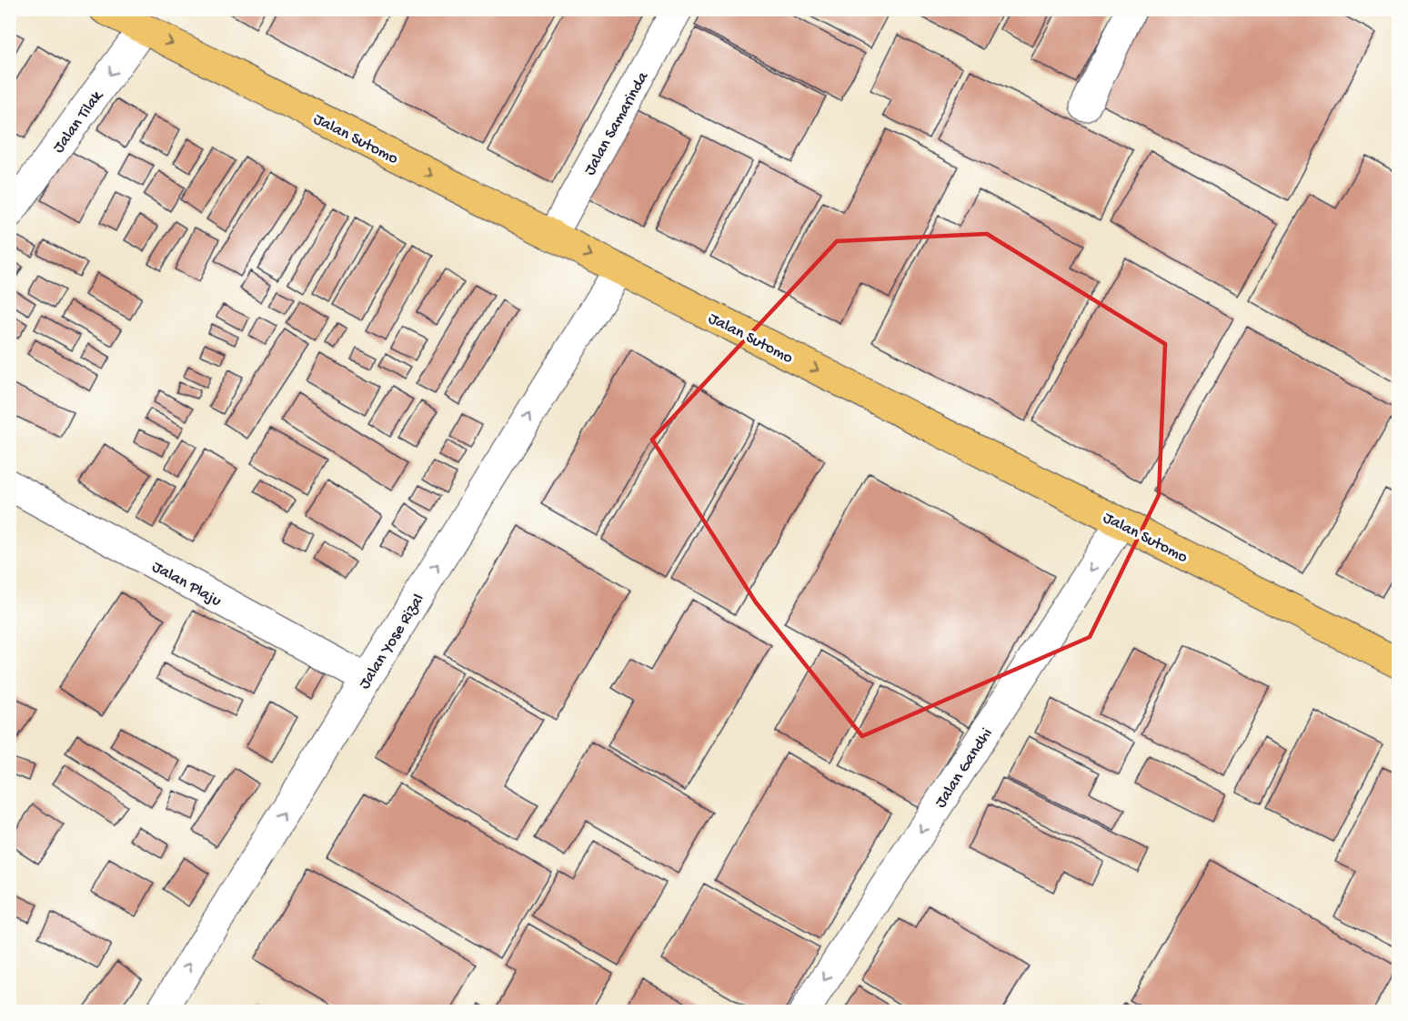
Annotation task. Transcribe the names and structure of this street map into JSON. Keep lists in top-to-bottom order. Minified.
{"streets":{"main road":["Jalan Sutomo"],"street":["Jalan Tilak","Jalan Samarinda","Jalan Plaju","Jalan Yose Rizal","Jalan Gandhi"]},"crossings":[["Jalan Tilak","Jalan Sutomo"],["Jalan Samarinda","Jalan Sutomo"],["Jalan Sutomo","Jalan Yose Rizal"],["Jalan Sutomo","Jalan Gandhi"],["Jalan Plaju","Jalan Yose Rizal"]],"one_way":["Jalan Tilak","Jalan Sutomo","Jalan Yose Rizal","Jalan Gandhi"]}
